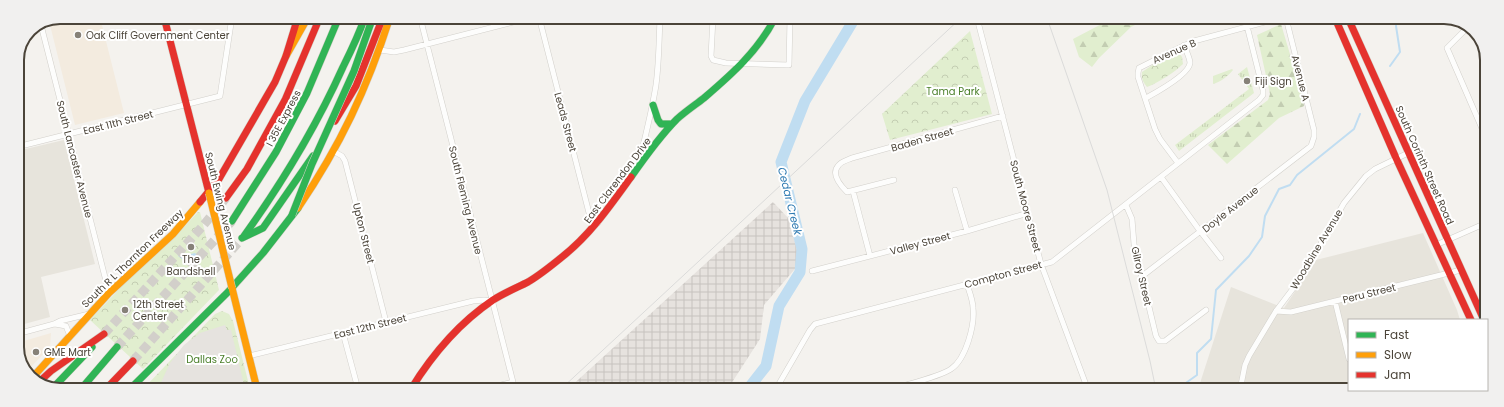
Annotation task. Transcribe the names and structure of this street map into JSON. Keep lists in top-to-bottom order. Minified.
{"streets":{"main road":["I 35E Express","South Corinth Street Road","East Clarendon Drive","South Ewing Avenue","South R L Thornton Freeway"],"street":["Avenue B","Avenue A","East 11th Street","Leads Street","Baden Street","South Lancaster Avenue","South Fleming Avenue","South Moore Street","Doyle Avenue","Upton Street","Valley Street","Woodbine Avenue","Compton Street","Gilroy Street","Peru Street","East 12th Street"]},"crossings":[["Avenue B","Compton Street"],["Avenue A","Doyle Avenue"],["East 11th Street","South Lancaster Avenue"],["East 11th Street","South Ewing Avenue"],["Leads Street","East Clarendon Drive"],["Baden Street","South Moore Street"],["South Lancaster Avenue","South R L Thornton Freeway"],["South Corinth Street Road","Woodbine Avenue"],["South Corinth Street Road","Peru Street"],["East Clarendon Drive","South Fleming Avenue"],["East Clarendon Drive","East 12th Street"],["South Fleming Avenue","East 12th Street"],["South Ewing Avenue","South R L Thornton Freeway"],["South Ewing Avenue","East 12th Street"],["South Moore Street","Valley Street"],["South Moore Street","Compton Street"],["Doyle Avenue","Gilroy Street"],["Upton Street","East 12th Street"],["Woodbine Avenue","Peru Street"],["Compton Street","Gilroy Street"]],"water":["Cedar Creek"],"parks":["Tama Park","Dallas Zoo"],"places":["Oak Cliff Government Center","Fiji Sign","The Bandshell","12th Street Center","GME Mart"],"legend":["Fast","Slow","Jam"]}
